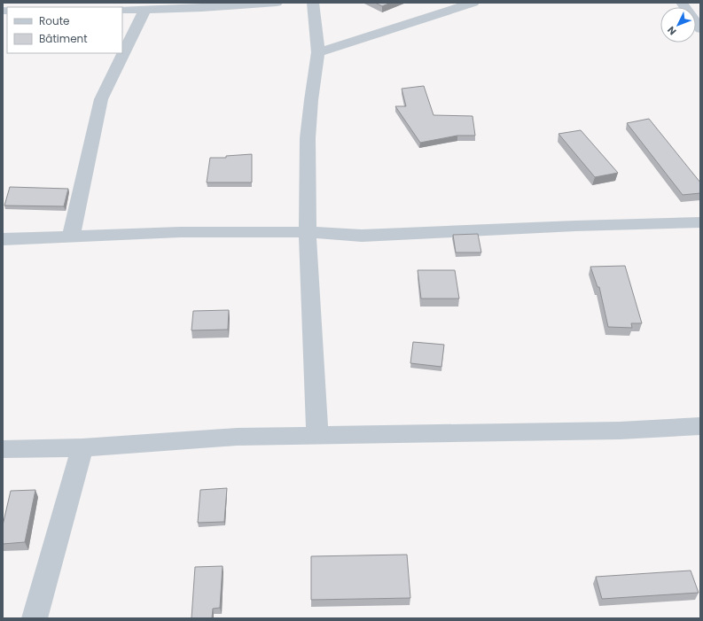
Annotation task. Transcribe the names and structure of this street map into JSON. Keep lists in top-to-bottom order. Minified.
{"legend":["Route","Bâtiment"],"north":"bottom left"}
